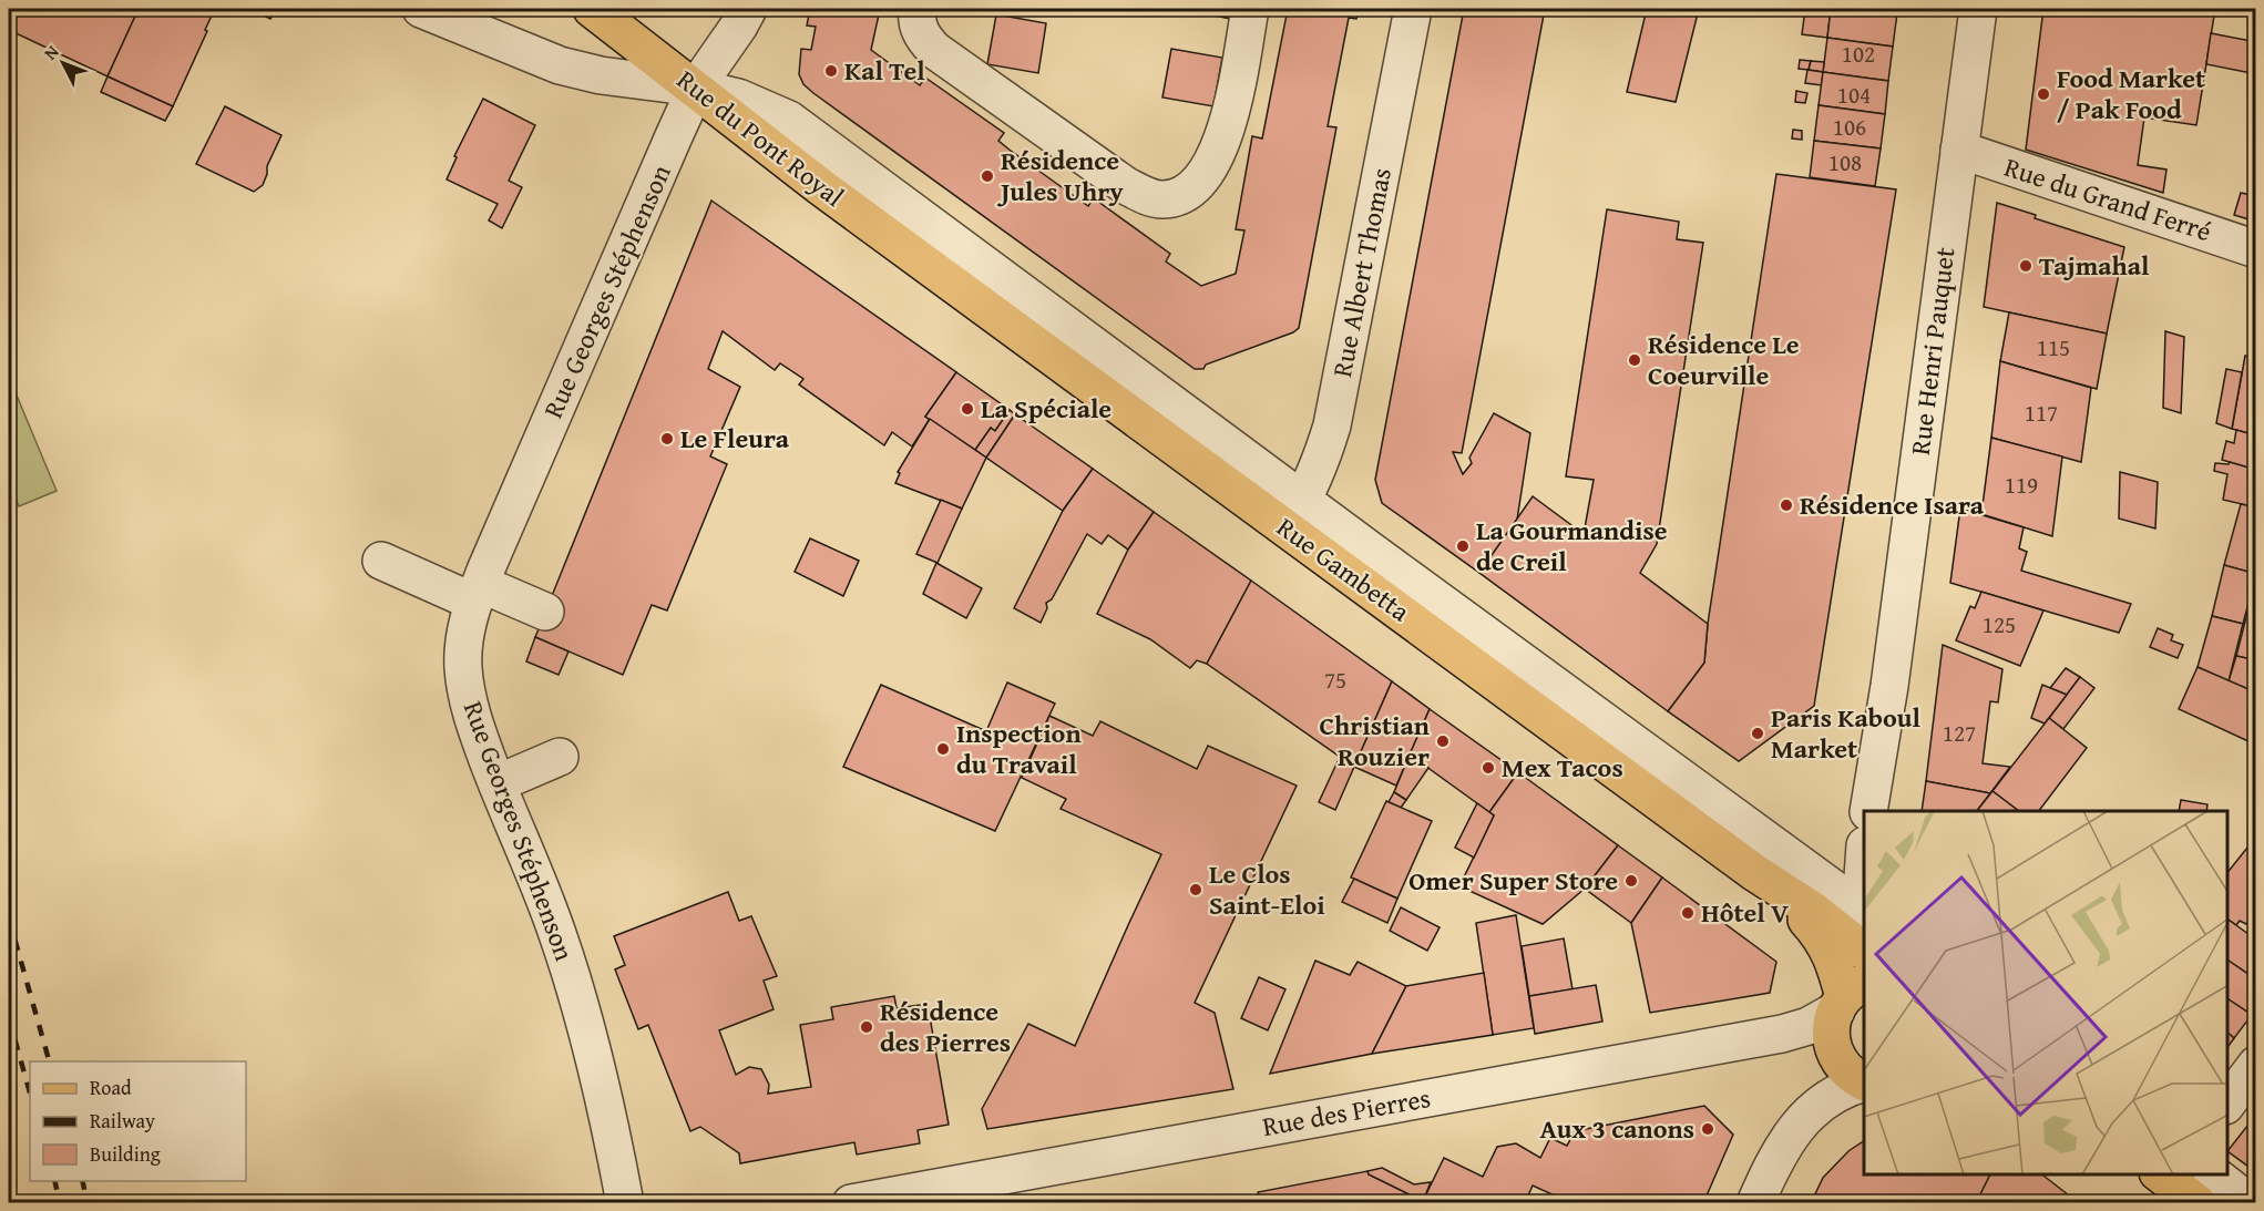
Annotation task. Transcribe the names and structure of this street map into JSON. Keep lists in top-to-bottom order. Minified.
{"streets":{"main road":["Rue du Pont Royal","Rue Gambetta"],"street":["Rue du Grand Ferré","Rue Albert Thomas","Rue Georges Stéphenson","Rue Henri Pauquet","Rue des Pierres"]},"crossings":[["Rue du Pont Royal","Rue Georges Stéphenson"],["Rue du Pont Royal","Rue Gambetta"],["Rue du Grand Ferré","Rue Henri Pauquet"],["Rue Albert Thomas","Rue Gambetta"],["Rue Gambetta","Rue des Pierres"]],"places":["Kal Tel","Food Market / Pak Food","Résidence Jules Uhry","Tajmahal","Résidence Le Coeurville","La Spéciale","Le Fleura","Résidence Isara","La Gourmandise de Creil","Paris Kaboul Market","Christian Rouzier","Inspection du Travail","Mex Tacos","Omer Super Store","Le Clos Saint-Eloi","Hôtel V","Résidence des Pierres","Aux 3 canons"],"house_numbers":["102","104","106","108","115","117","119","125","75","127"],"legend":["Road","Railway","Building"],"north":"top left"}
